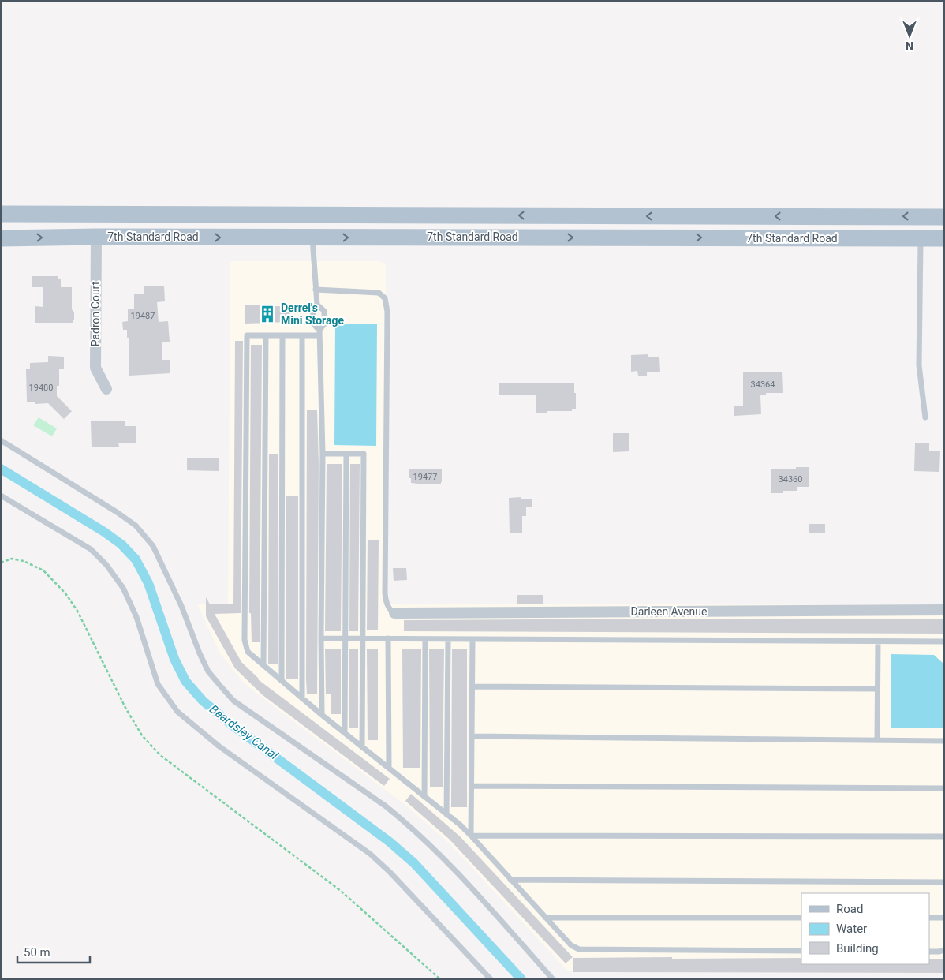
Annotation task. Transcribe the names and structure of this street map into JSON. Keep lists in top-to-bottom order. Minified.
{"streets":{"main road":["7th Standard Road"],"street":["Padron Court","Darleen Avenue"]},"crossings":[["7th Standard Road","Padron Court"]],"water":["Beardsley Canal"],"places":{"building":["Derrel's Mini Storage"]},"house_numbers":["19487","34364","19480","19477","34360"],"legend":["Road","Water","Building"],"scale_bar":"50 m","north":"bottom"}
